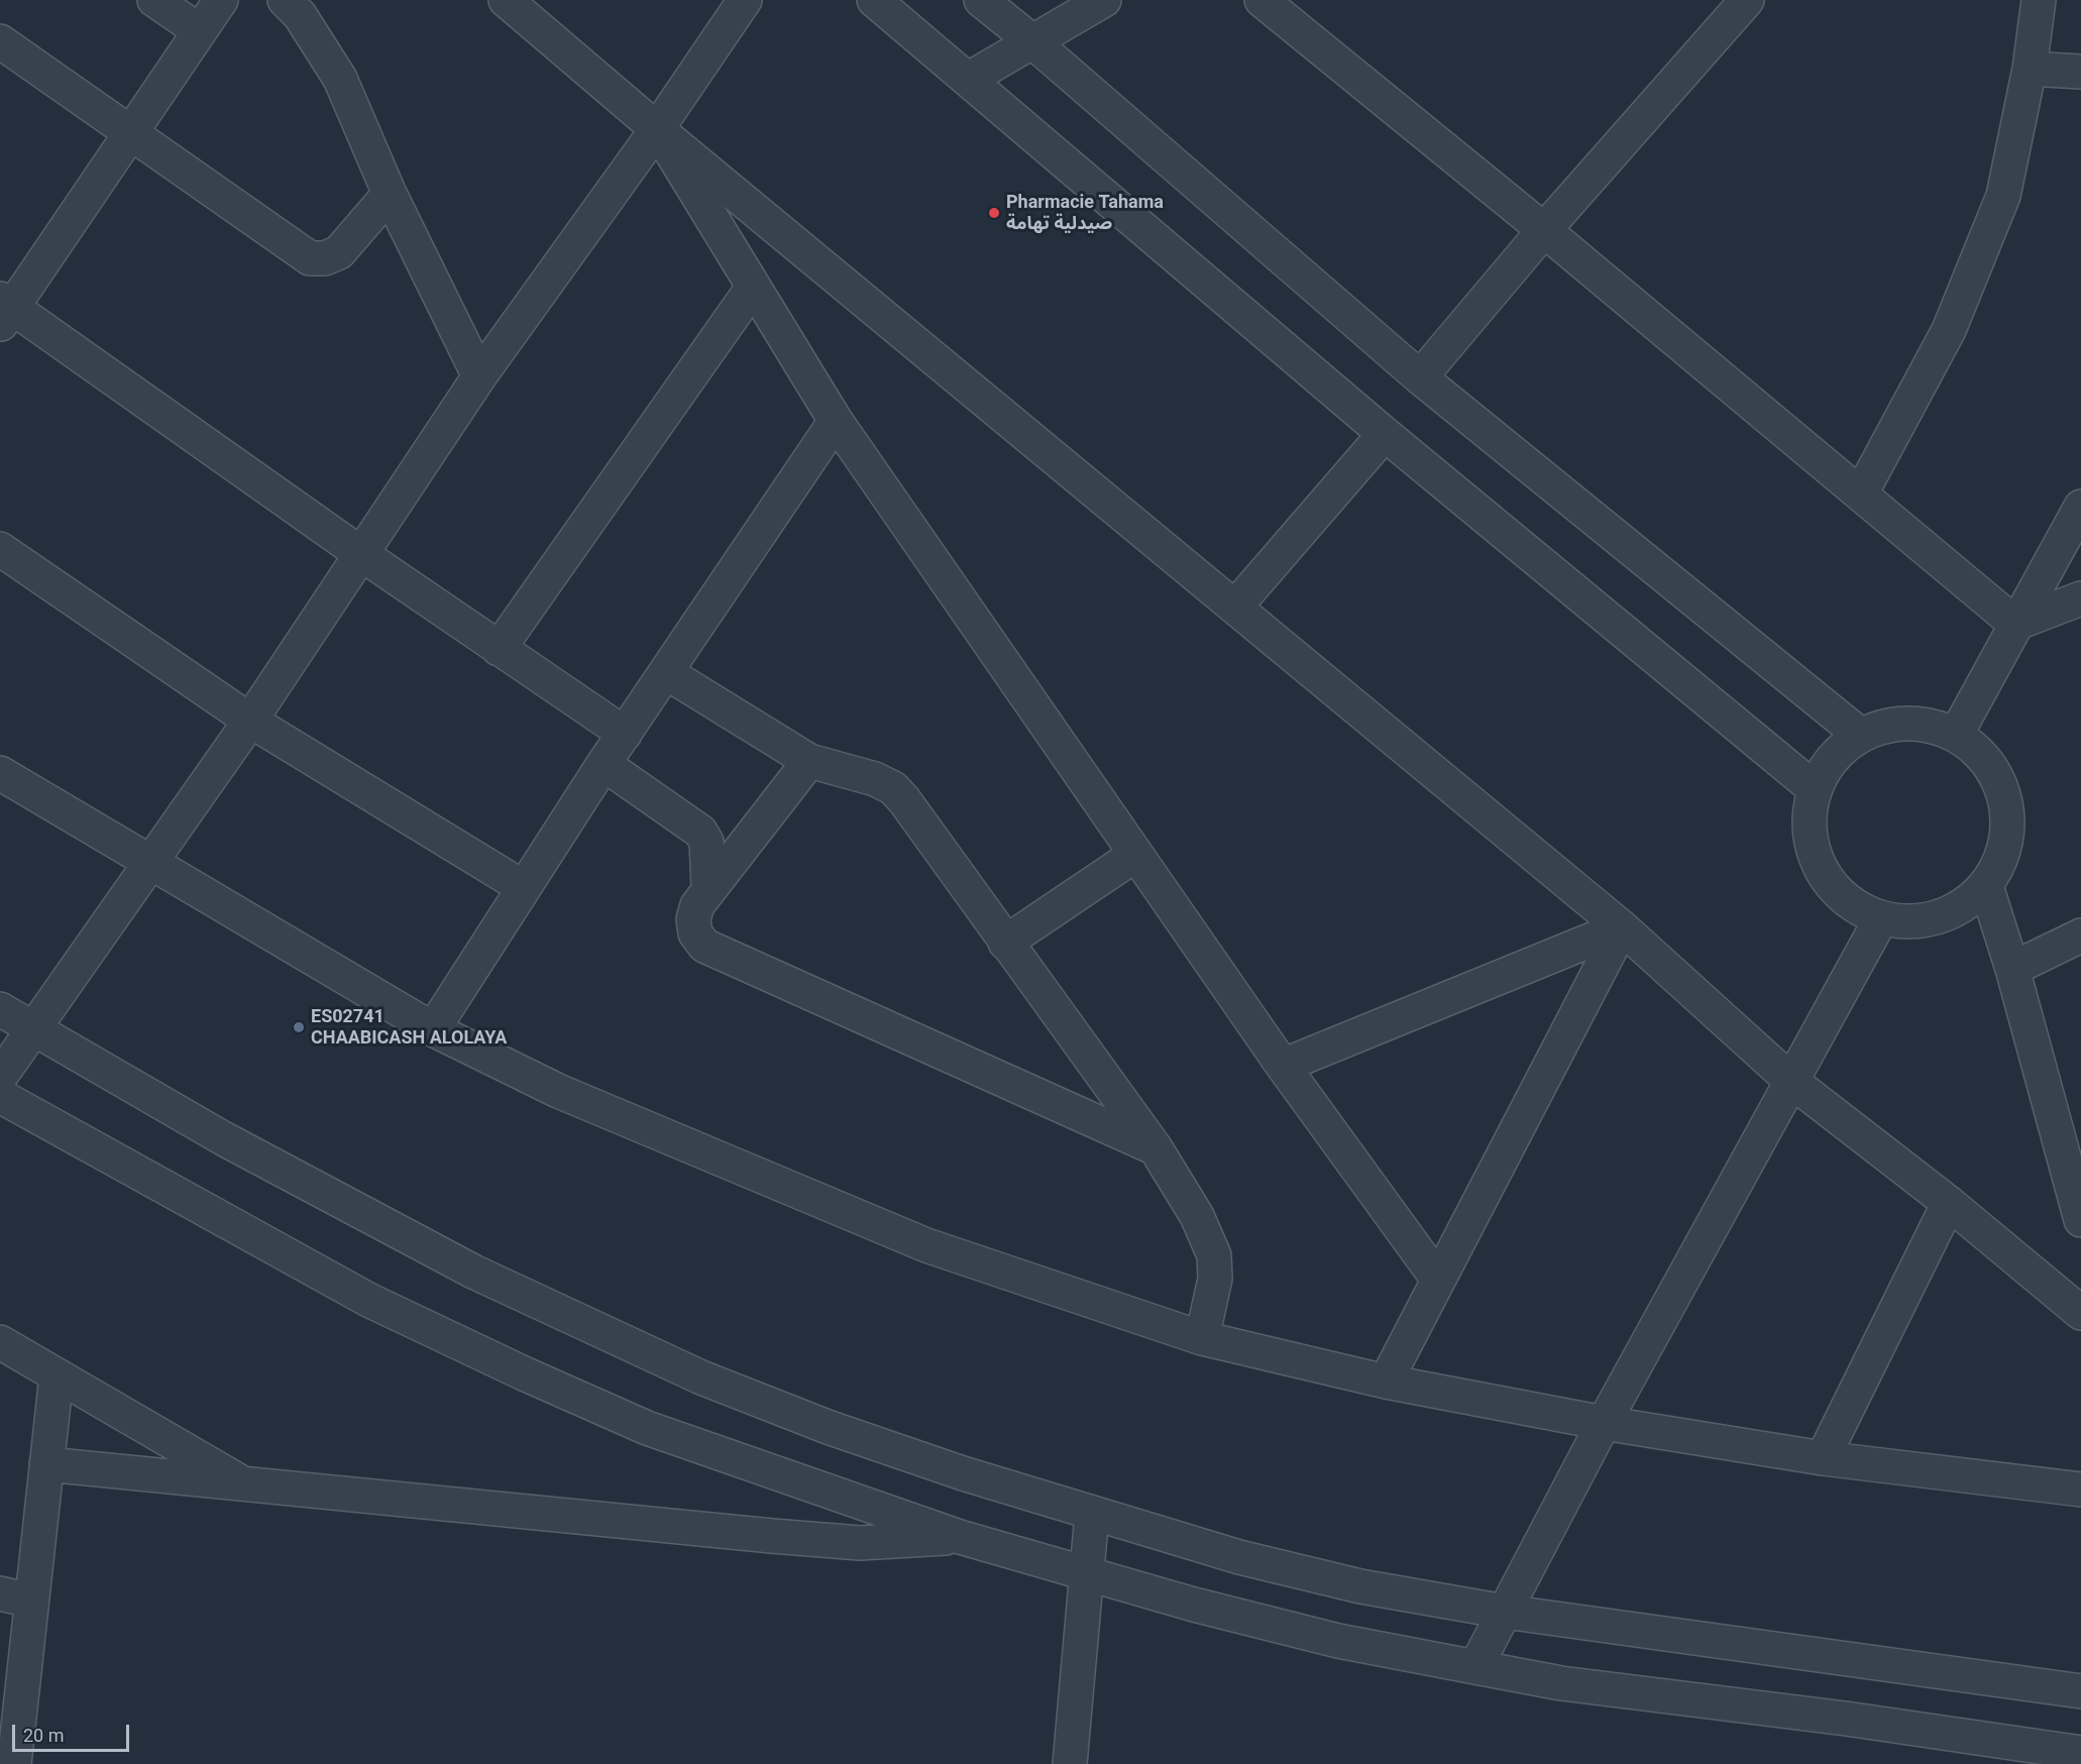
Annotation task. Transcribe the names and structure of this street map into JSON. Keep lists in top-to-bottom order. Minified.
{"places":["Pharmacie Tahama صيدلية تهامة","ES02741 CHAABICASH ALOLAYA"],"scale_bar":"20 m"}
